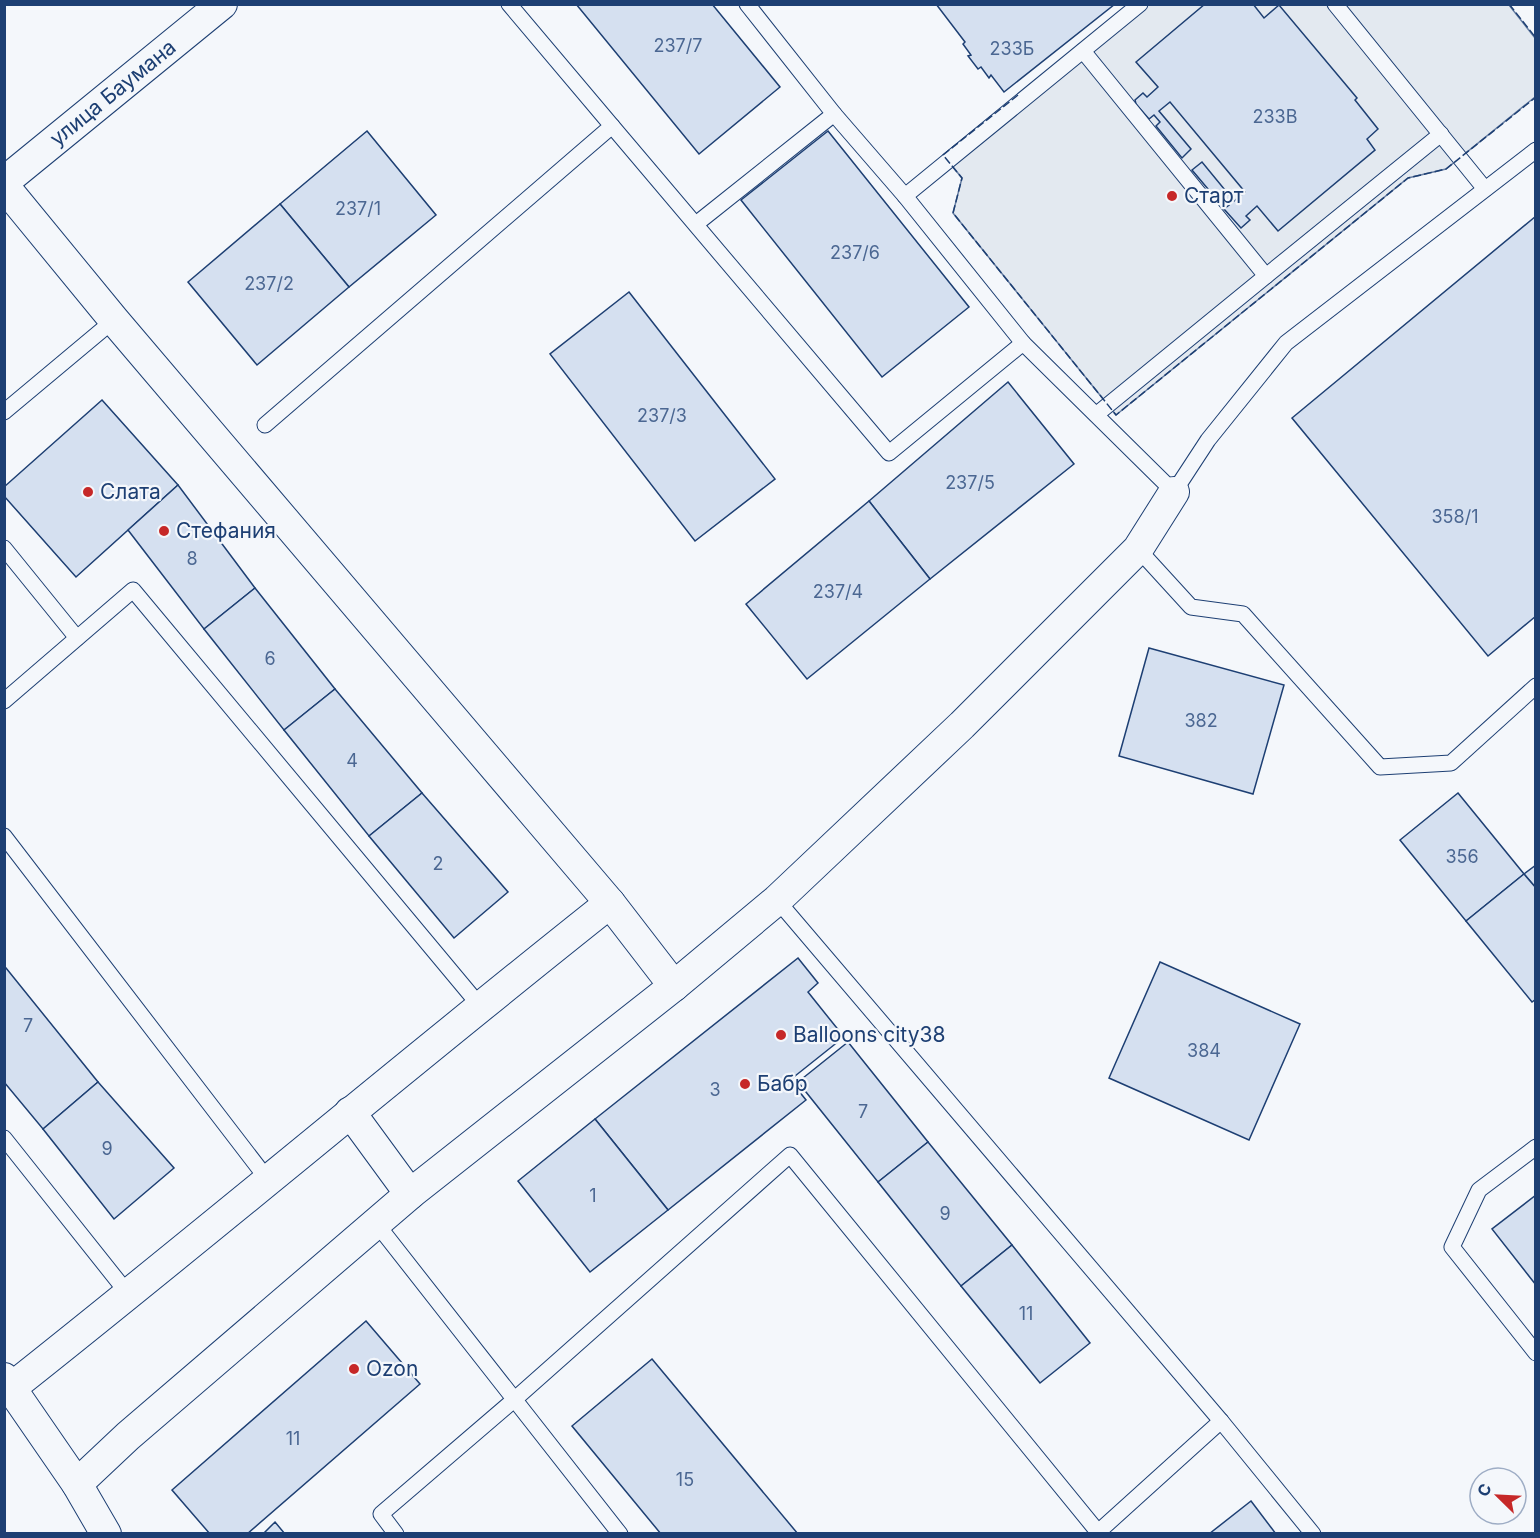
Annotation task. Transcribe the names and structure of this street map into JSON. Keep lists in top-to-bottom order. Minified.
{"streets":{"street":["улица Баумана"]},"places":["Старт","Слата","Стефания","Balloons city38","Бабр","Ozon"],"house_numbers":["237/7","233Б","233В","237/1","237/6","237/2","237/3","237/5","358/1","8","237/4","6","382","4","356","2","7","384","3","7","9","1","9","11","11","15"],"north":"top left"}
